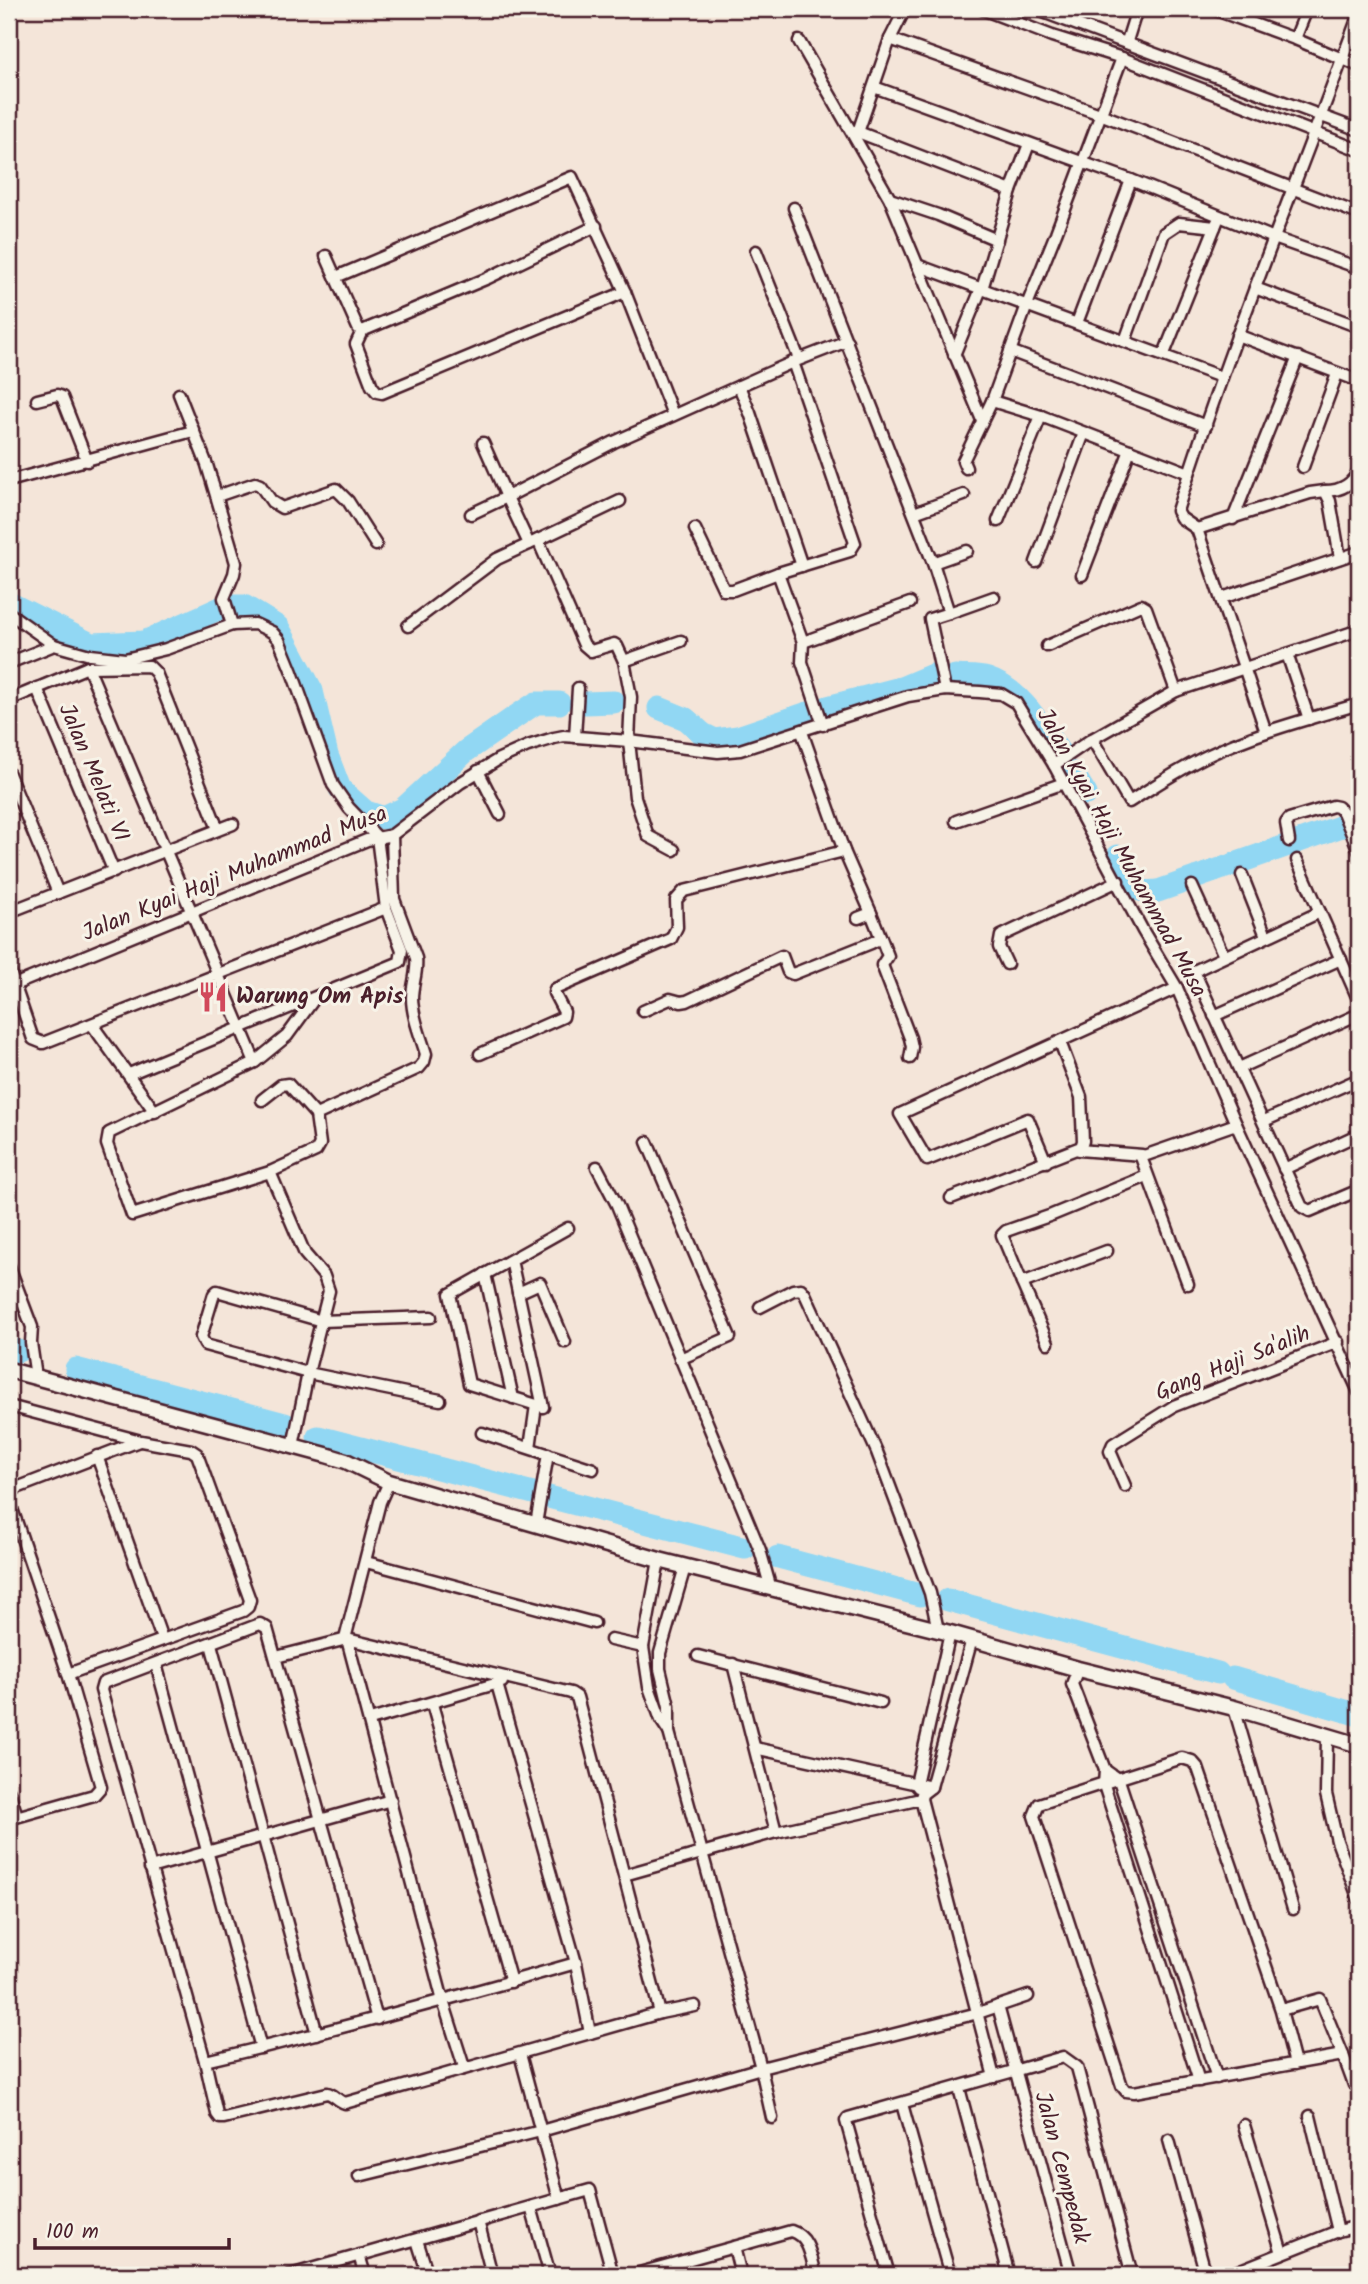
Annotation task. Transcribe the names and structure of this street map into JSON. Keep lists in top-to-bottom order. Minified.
{"streets":{"street":["Jalan Melati VI","Jalan Kyai Haji Muhammad Musa","Gang Haji Sa'alih","Jalan Cempedak"]},"crossings":[["Jalan Kyai Haji Muhammad Musa","Gang Haji Sa'alih"]],"places":{"restaurant":["Warung Om Apis"]},"scale_bar":"100 m"}
